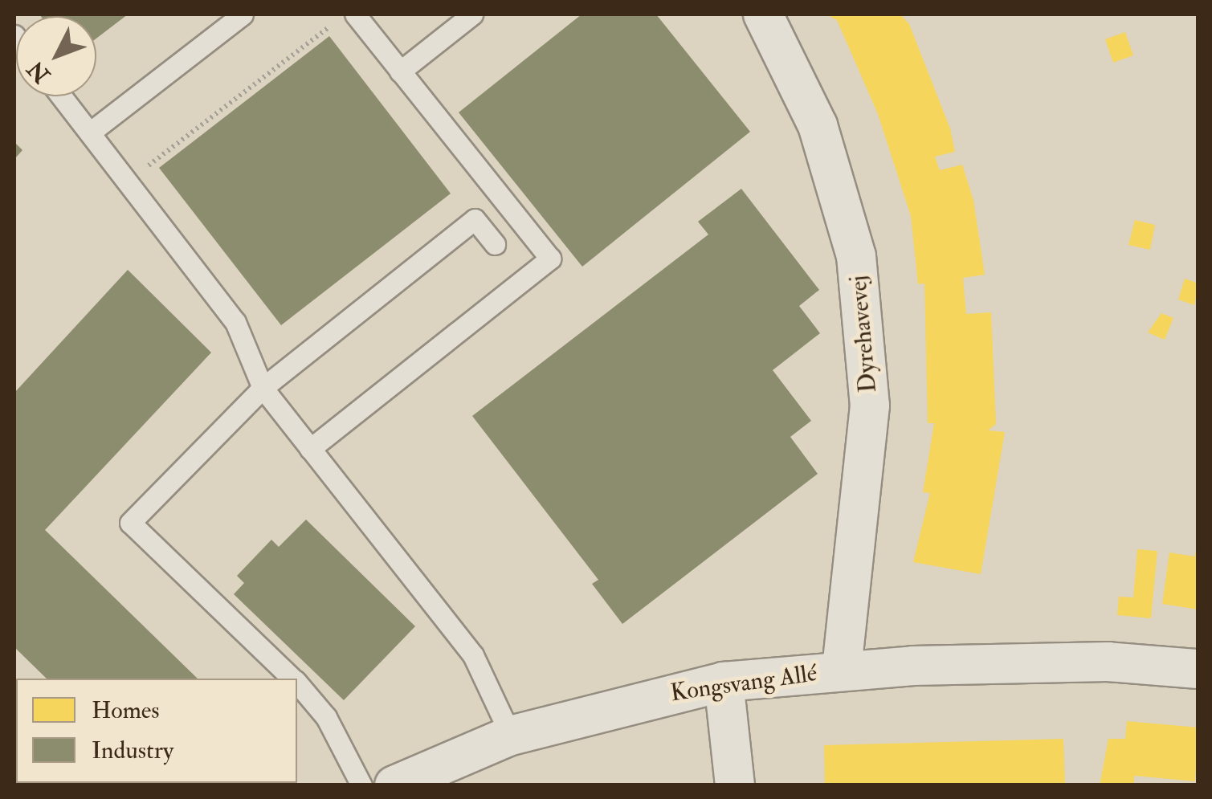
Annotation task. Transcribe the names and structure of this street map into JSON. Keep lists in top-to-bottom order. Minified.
{"streets":{"street":["Dyrehavevej","Kongsvang Allé"]},"crossings":[["Dyrehavevej","Kongsvang Allé"]],"legend":["Homes","Industry"],"north":"bottom left"}
